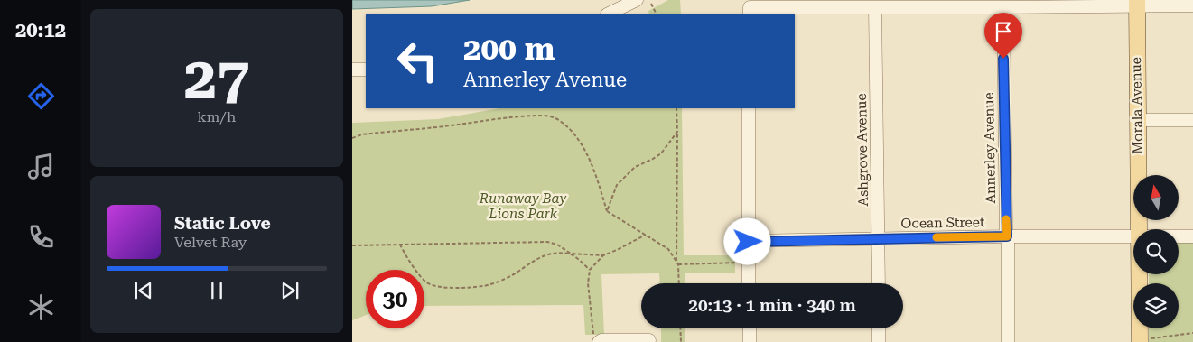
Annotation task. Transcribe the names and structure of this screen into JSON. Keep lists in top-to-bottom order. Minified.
{"streets":{"main road":["Morala Avenue"],"street":["Annerley Avenue","Ashgrove Avenue","Ocean Street"]},"crossings":[["Annerley Avenue","Ocean Street"],["Ashgrove Avenue","Ocean Street"]],"parks":["Runaway Bay Lions Park"],"north":"top","page":{"tabs":"20:12","tile":["27","km/h"],"turn":["200 m","Annerley Avenue"],"song":["Static Love","Velvet Ray"],"limit":"30","trip":"20:13 · 1 min · 340 m"}}
